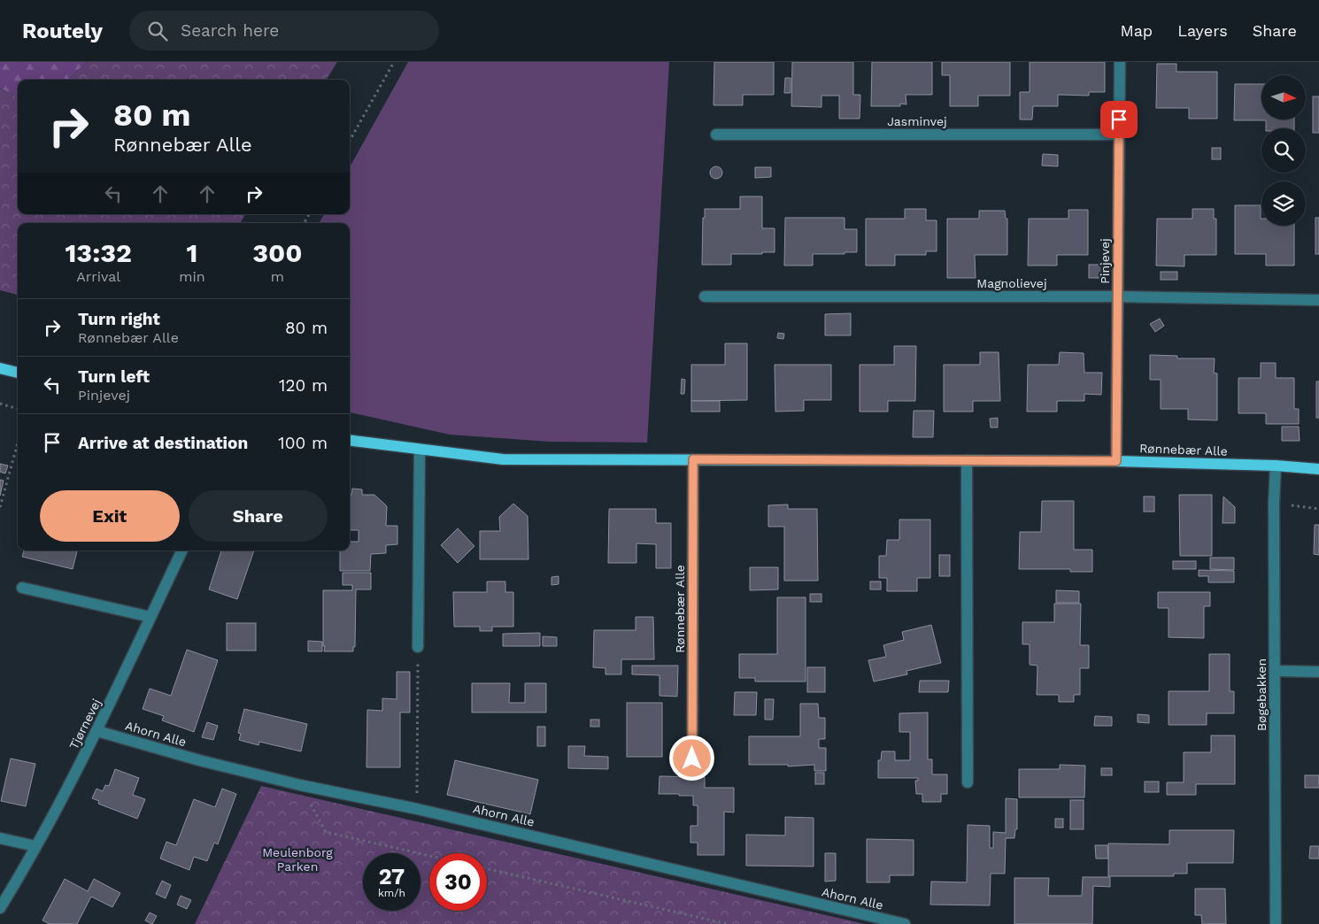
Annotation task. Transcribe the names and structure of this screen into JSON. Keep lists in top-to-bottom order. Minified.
{"streets":{"main road":["Rønnebær Alle"],"street":["Jasminvej","Pinjevej","Magnolievej","Bøgebakken","Tjørnevej","Ahorn Alle"]},"crossings":[["Jasminvej","Pinjevej"],["Pinjevej","Magnolievej"],["Pinjevej","Rønnebær Alle"],["Rønnebær Alle","Bøgebakken"],["Tjørnevej","Ahorn Alle"]],"parks":["Meulenborg Parken"],"north":"right","page":{"header":"Routely","search":"Search here","nav":["Map","Layers","Share"],"turn":["80 m","Rønnebær Alle"],"eta":["13:32","Arrival","1","min","300","m"],"list":[{"name":"Turn right","note":"Rønnebær Alle","value":"80 m"},{"name":"Turn left","note":"Pinjevej","value":"120 m"},{"name":"Arrive at destination","value":"100 m"}],"buttons":["Exit","Share"],"speed":"27 km/h","limit":"30"}}
